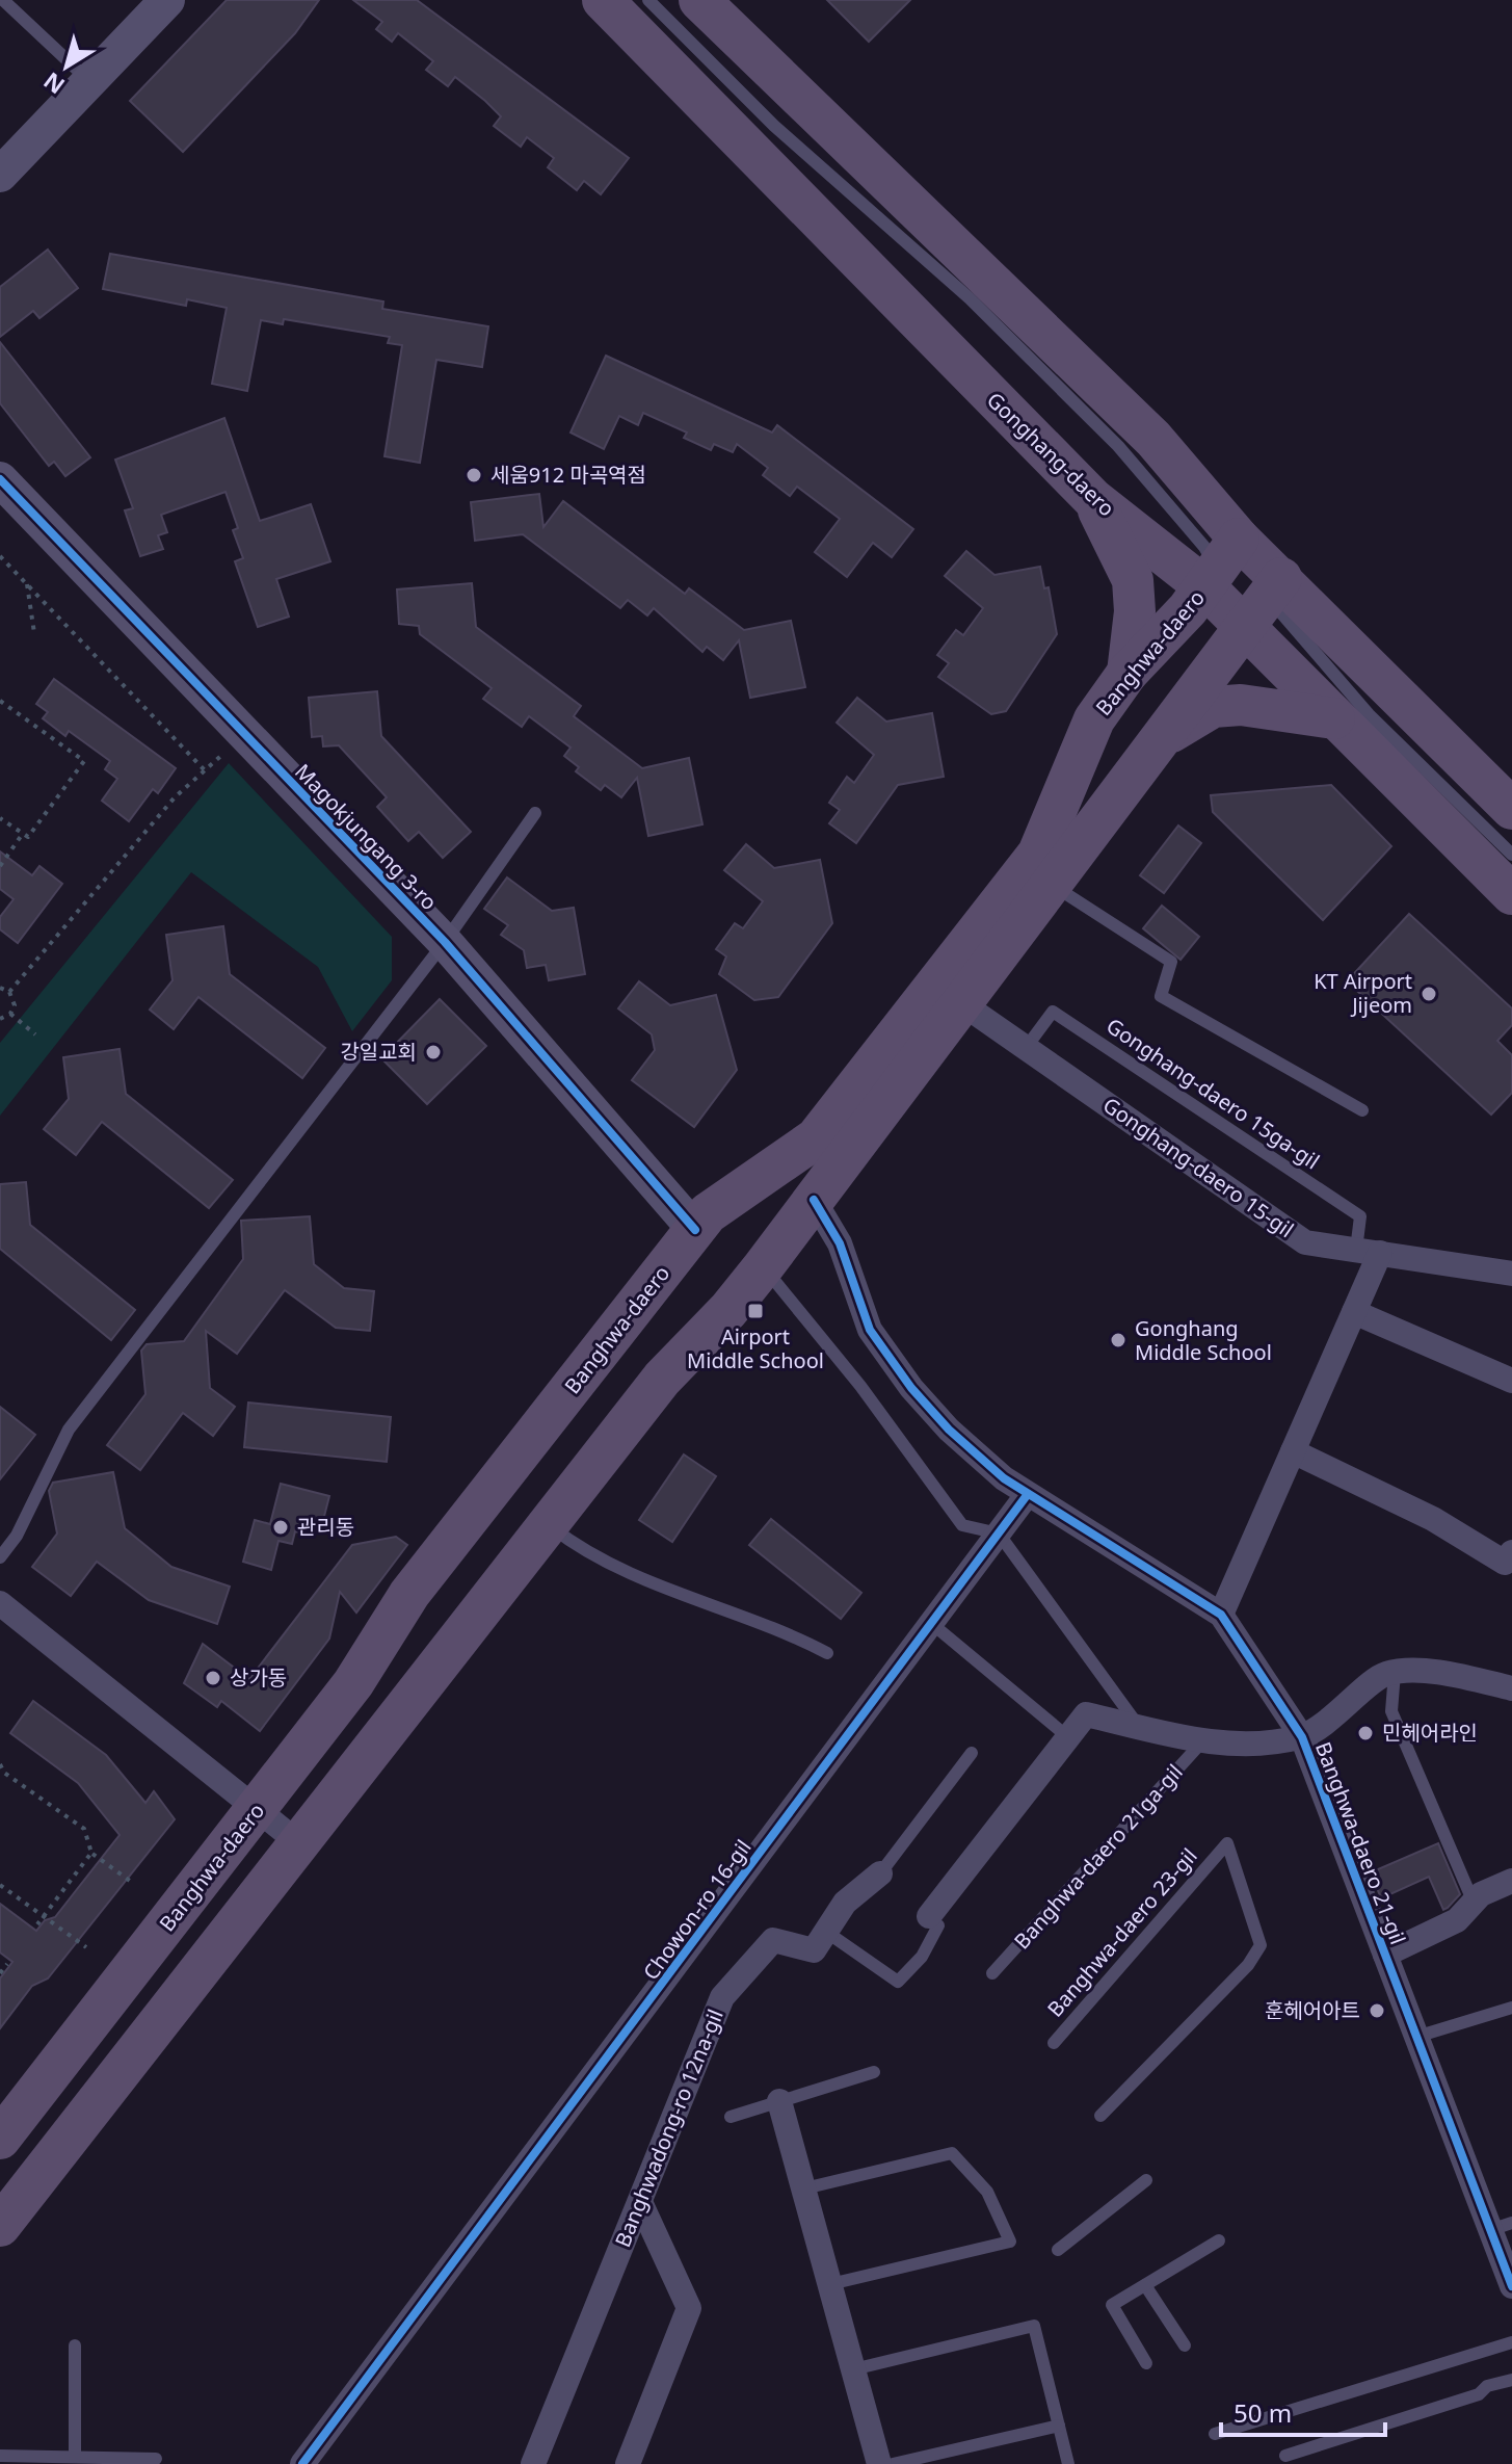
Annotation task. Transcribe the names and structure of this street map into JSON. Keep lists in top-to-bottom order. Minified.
{"streets":{"main road":["Gonghang-daero","Banghwa-daero"],"street":["Magokjungang 3-ro","Gonghang-daero 15-gil","Banghwa-daero 21-gil","Banghwa-daero 21ga-gil","Chowon-ro 16-gil","Banghwadong-ro 12na-gil"],"lane":["Gonghang-daero 15ga-gil","Banghwa-daero 23-gil"]},"crossings":[["Gonghang-daero","Banghwa-daero"],["Banghwa-daero","Magokjungang 3-ro"],["Gonghang-daero 15ga-gil","Gonghang-daero 15-gil"],["Banghwa-daero 21-gil","Banghwa-daero 21ga-gil"],["Banghwa-daero 21-gil","Chowon-ro 16-gil"]],"places":{"other":["세움912 마곡역점","KT Airport Jijeom","강일교회","Gonghang Middle School","관리동","상가동","민헤어라인","훈헤어아트"],"transit":["Airport Middle School"]},"scale_bar":"50 m","north":"bottom left"}
